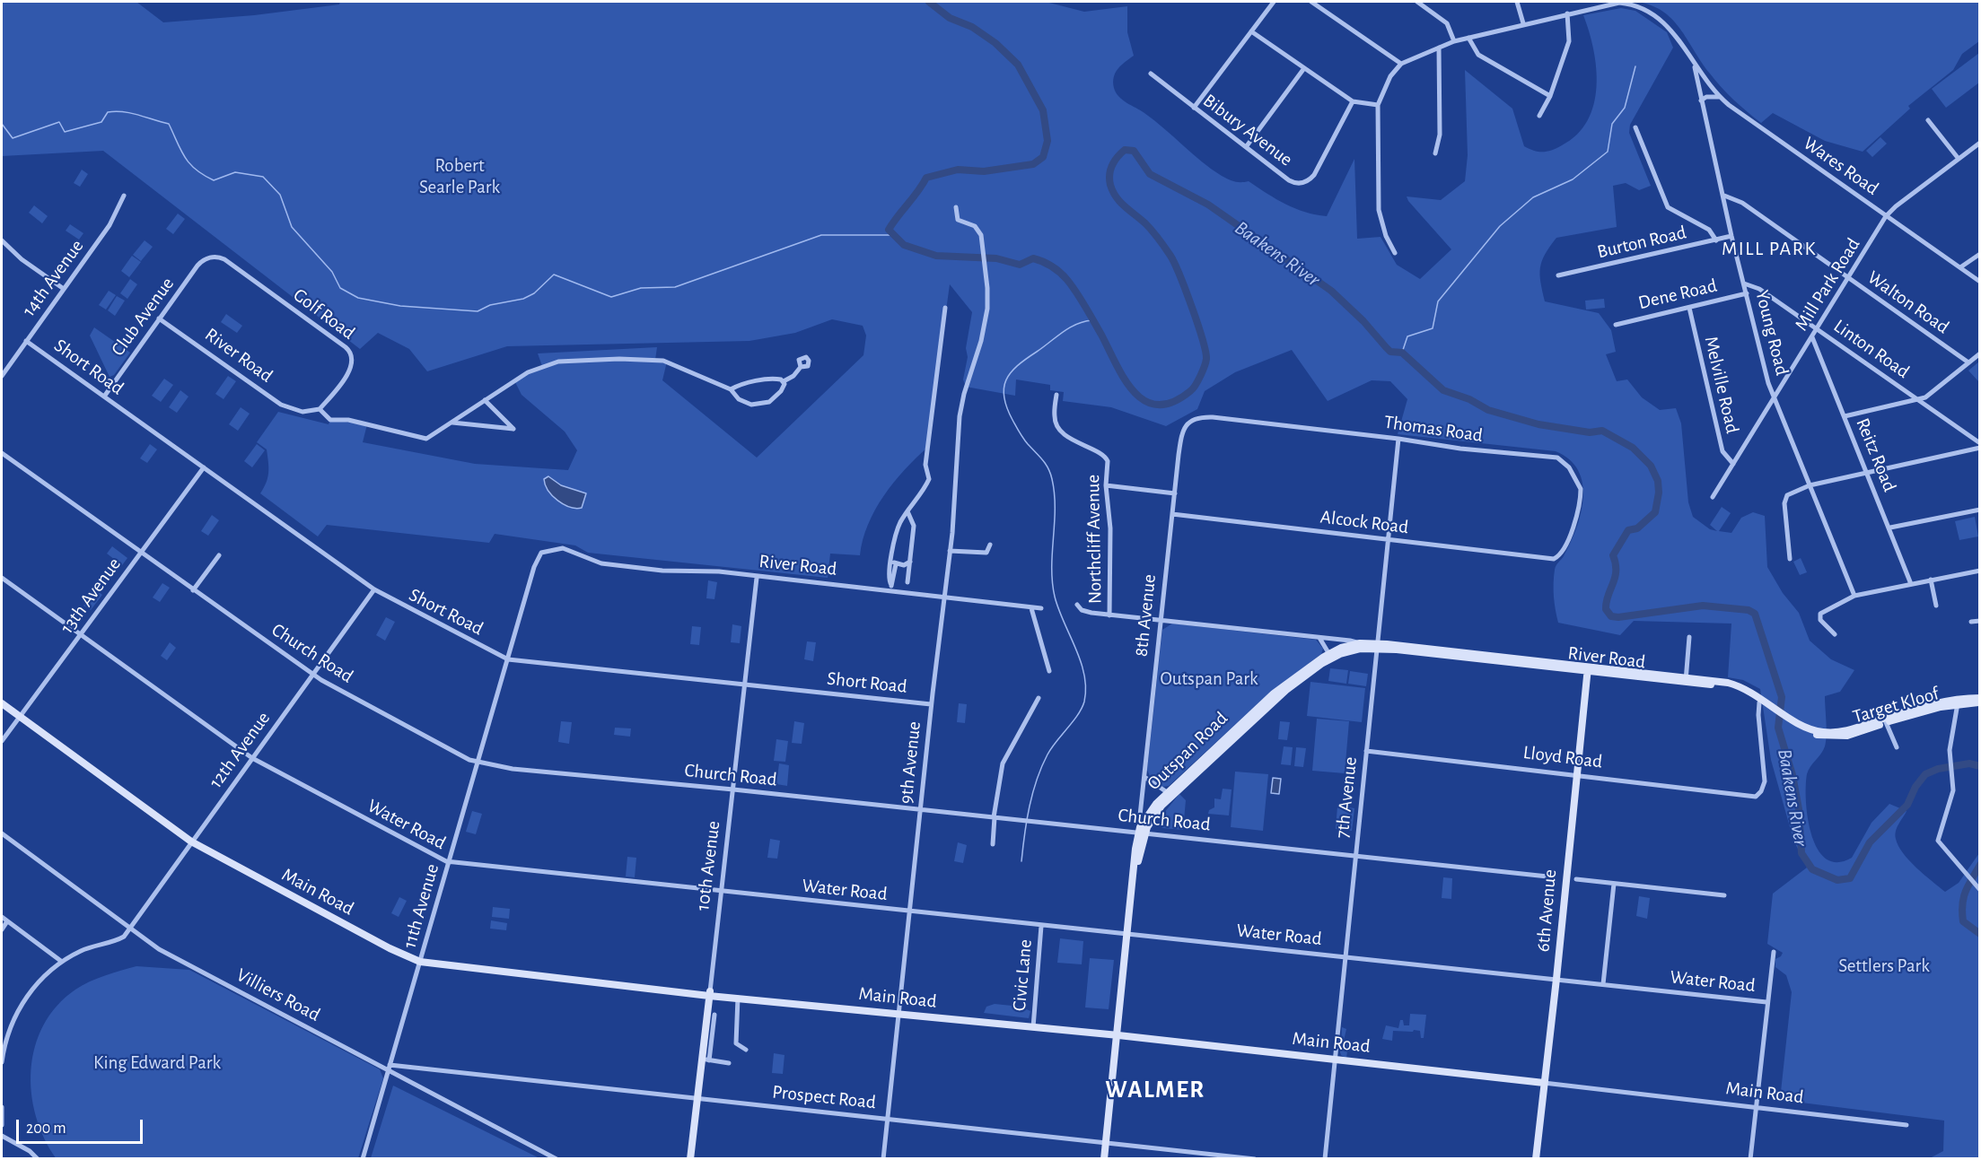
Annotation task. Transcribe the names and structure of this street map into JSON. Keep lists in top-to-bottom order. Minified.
{"streets":{"main road":["River Road","Target Kloof","Outspan Road","10th Avenue","Main Road","6th Avenue"],"street":["Bibury Avenue","Wares Road","Burton Road","14th Avenue","Mill Park Road","Dene Road","Walton Road","Golf Road","Club Avenue","Young Road","Linton Road","Short Road","Melville Road","Thomas Road","Reitz Road","Alcock Road","Northcliff Avenue","13th Avenue","8th Avenue","Church Road","12th Avenue","Lloyd Road","9th Avenue","7th Avenue","Water Road","11th Avenue","Civic Lane","Villiers Road","Prospect Road"]},"crossings":[["Wares Road","Mill Park Road"],["Wares Road","Young Road"],["Burton Road","Young Road"],["14th Avenue","Short Road"],["Mill Park Road","Walton Road"],["Mill Park Road","Young Road"],["Mill Park Road","Linton Road"],["Mill Park Road","Melville Road"],["Mill Park Road","Reitz Road"],["Dene Road","Young Road"],["Dene Road","Melville Road"],["Walton Road","Young Road"],["Golf Road","Club Avenue"],["Golf Road","River Road"],["Club Avenue","River Road"],["Club Avenue","Short Road"],["Young Road","Linton Road"],["River Road","Target Kloof"],["River Road","Outspan Road"],["River Road","Lloyd Road"],["River Road","9th Avenue"],["River Road","7th Avenue"],["River Road","10th Avenue"],["River Road","11th Avenue"],["River Road","6th Avenue"],["Short Road","13th Avenue"],["Short Road","12th Avenue"],["Short Road","9th Avenue"],["Short Road","10th Avenue"],["Short Road","11th Avenue"],["Thomas Road","Alcock Road"],["Thomas Road","8th Avenue"],["Thomas Road","7th Avenue"],["Alcock Road","8th Avenue"],["Alcock Road","7th Avenue"],["13th Avenue","Church Road"],["13th Avenue","Water Road"],["13th Avenue","Main Road"],["Church Road","12th Avenue"],["Church Road","Outspan Road"],["Church Road","9th Avenue"],["Church Road","7th Avenue"],["Church Road","10th Avenue"],["Church Road","11th Avenue"],["12th Avenue","Water Road"],["12th Avenue","Main Road"],["12th Avenue","Villiers Road"],["Outspan Road","7th Avenue"],["Lloyd Road","7th Avenue"],["Lloyd Road","6th Avenue"],["9th Avenue","Water Road"],["9th Avenue","Main Road"],["9th Avenue","Prospect Road"],["7th Avenue","Water Road"],["7th Avenue","Main Road"],["Water Road","10th Avenue"],["Water Road","11th Avenue"],["Water Road","6th Avenue"],["Water Road","Civic Lane"],["10th Avenue","Main Road"],["10th Avenue","Prospect Road"],["Main Road","11th Avenue"],["Main Road","6th Avenue"],["Main Road","Civic Lane"],["11th Avenue","Villiers Road"],["11th Avenue","Prospect Road"],["Villiers Road","Prospect Road"]],"districts":["MILL PARK","WALMER"],"water":["Baakens River"],"parks":["Robert Searle Park","Outspan Park","Settlers Park","King Edward Park"],"scale_bar":"200 m"}
